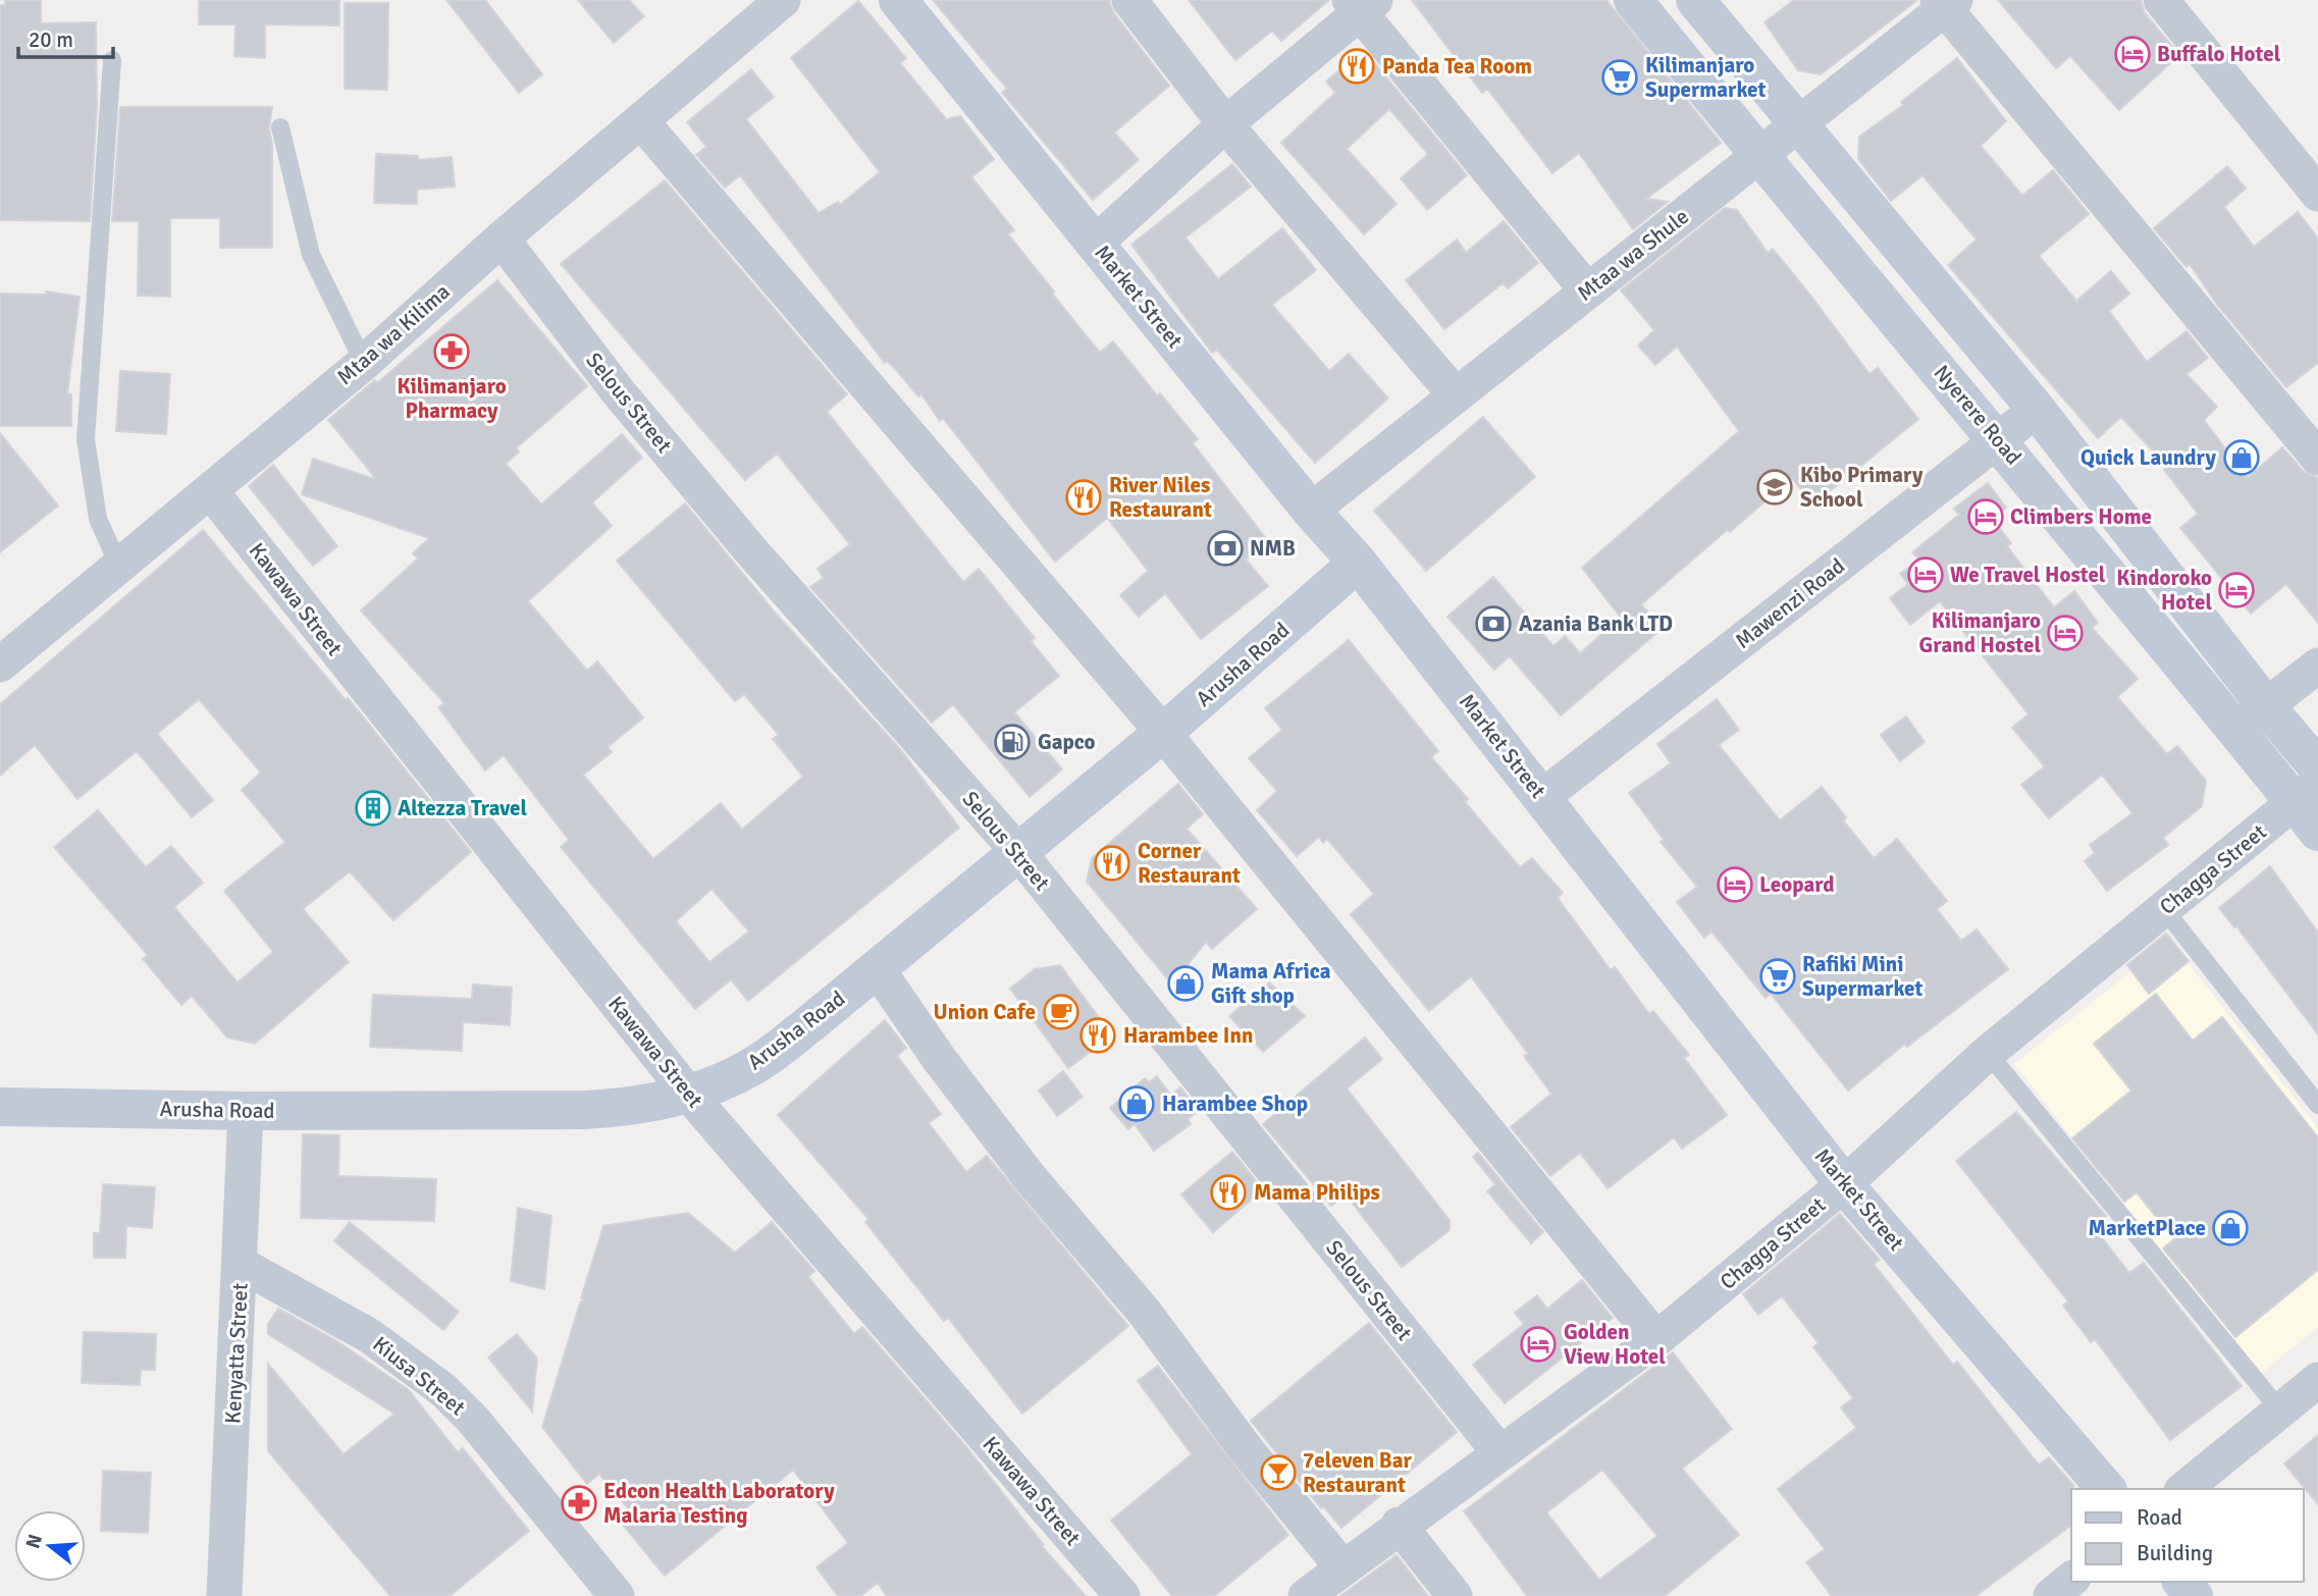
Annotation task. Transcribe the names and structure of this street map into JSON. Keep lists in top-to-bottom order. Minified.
{"streets":{"main road":["Market Street","Nyerere Road","Arusha Road"],"street":["Mtaa wa Shule","Mtaa wa Kilima","Selous Street","Kawawa Street","Mawenzi Road","Chagga Street","Kenyatta Street","Kiusa Street"]},"crossings":[["Mtaa wa Shule","Market Street"],["Mtaa wa Shule","Nyerere Road"],["Market Street","Mawenzi Road"],["Market Street","Arusha Road"],["Market Street","Chagga Street"],["Mtaa wa Kilima","Selous Street"],["Mtaa wa Kilima","Kawawa Street"],["Selous Street","Arusha Road"],["Selous Street","Chagga Street"],["Nyerere Road","Mawenzi Road"],["Nyerere Road","Chagga Street"],["Kawawa Street","Arusha Road"],["Arusha Road","Kenyatta Street"],["Kenyatta Street","Kiusa Street"]],"places":{"hotel":["Buffalo Hotel","Climbers Home","We Travel Hostel","Kindoroko Hotel","Kilimanjaro Grand Hostel","Leopard","Golden View Hotel"],"restaurant":["Panda Tea Room","River Niles Restaurant","Corner Restaurant","Harambee Inn","Mama Philips"],"supermarket":["Kilimanjaro Supermarket","Rafiki Mini Supermarket"],"pharmacy":["Kilimanjaro Pharmacy","Edcon Health Laboratory Malaria Testing"],"shop":["Quick Laundry","Mama Africa Gift shop","Harambee Shop","MarketPlace"],"school or university":["Kibo Primary School"],"bank":["NMB","Azania Bank LTD"],"fuel station":["Gapco"],"building":["Altezza Travel"],"cafe":["Union Cafe"],"bar":["7eleven Bar Restaurant"]},"legend":["Road","Building"],"scale_bar":"20 m","north":"left"}
